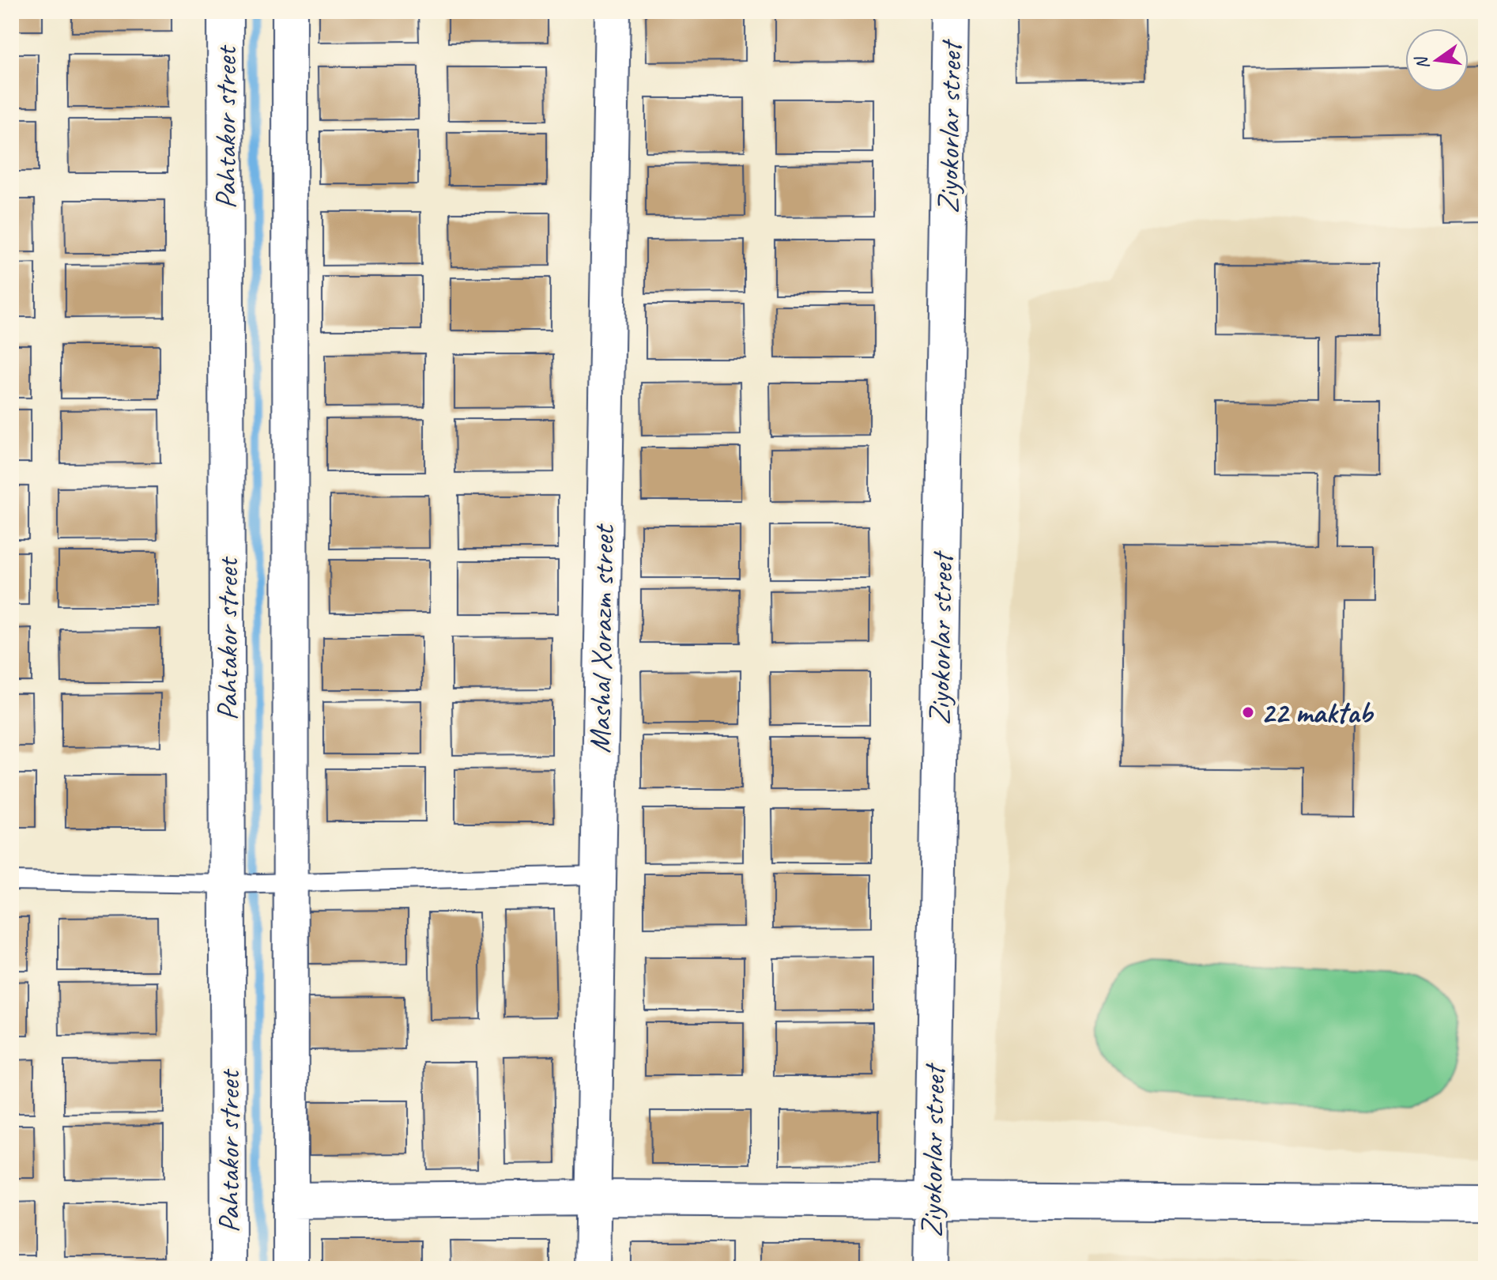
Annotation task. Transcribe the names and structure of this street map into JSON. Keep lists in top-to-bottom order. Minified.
{"streets":{"street":["Pahtakor street","Ziyokorlar street","Mashal Xorazm street"]},"places":["22 maktab"],"north":"left"}
